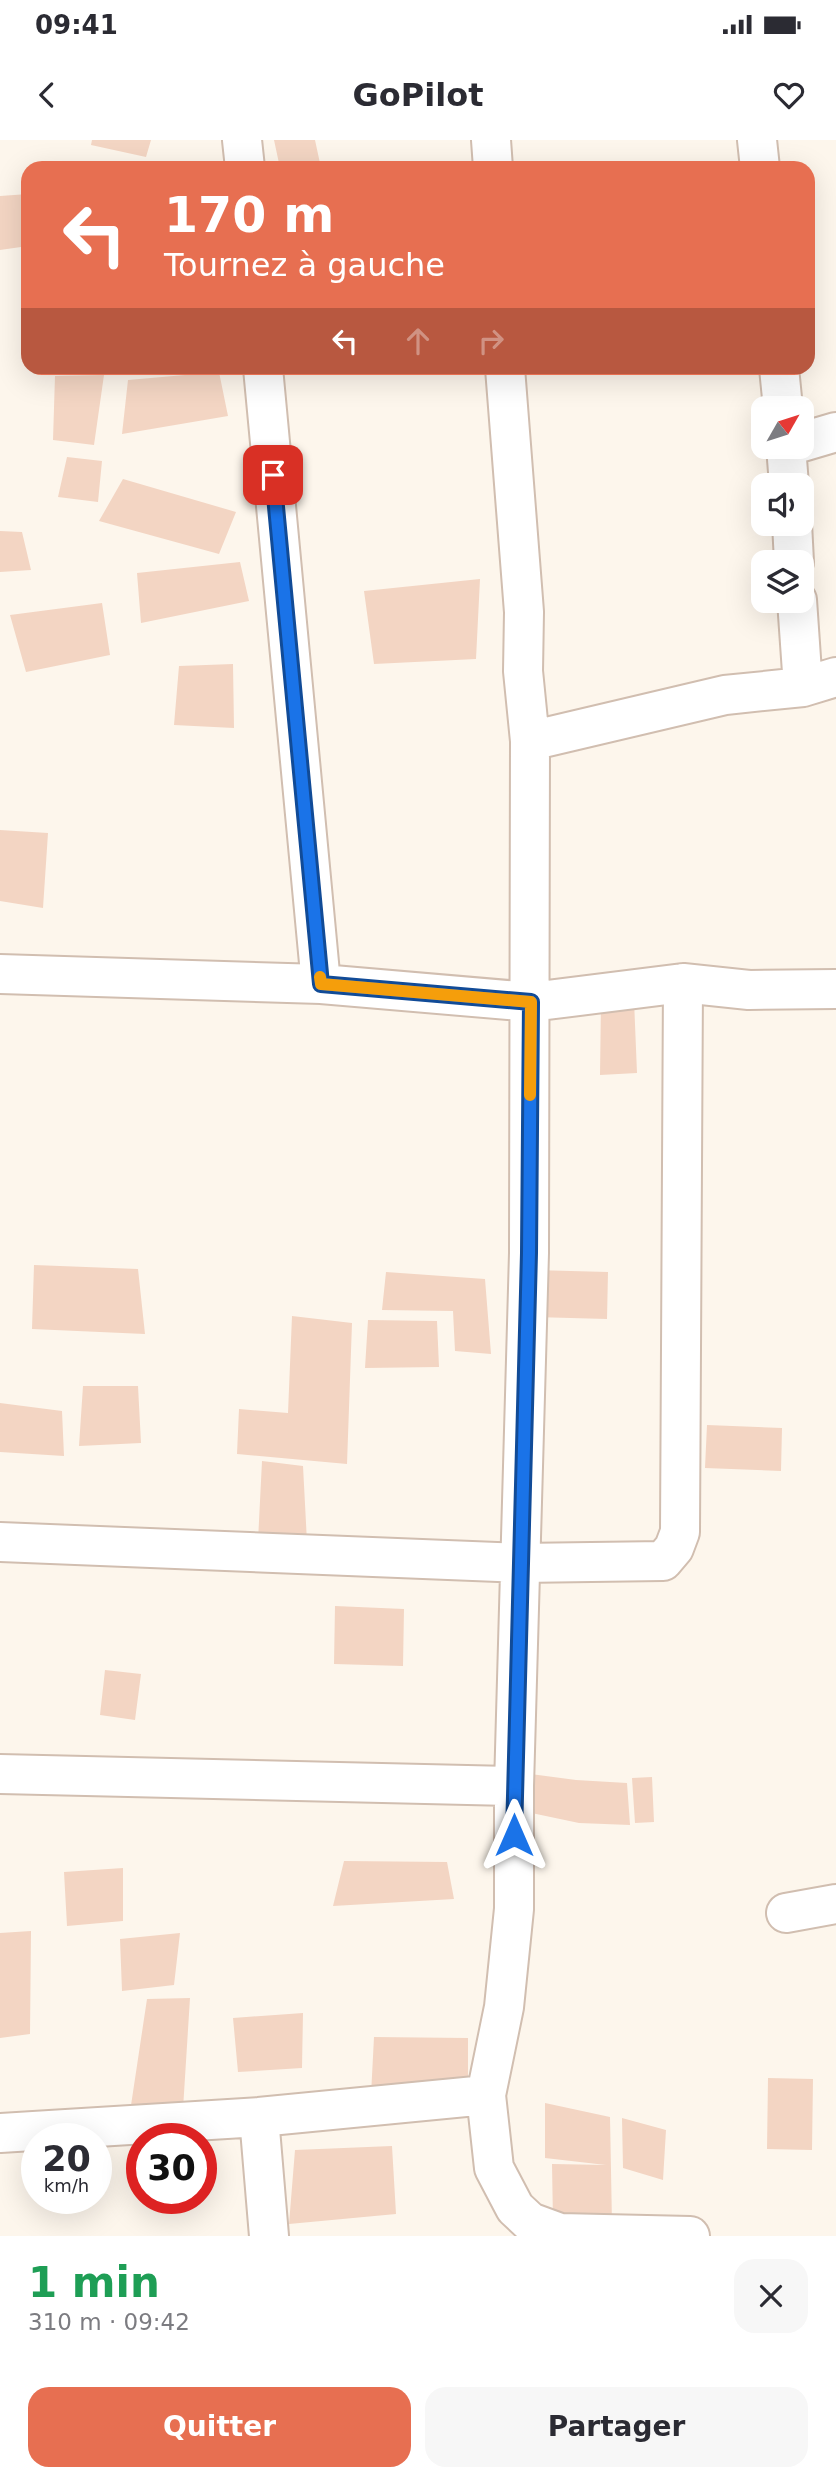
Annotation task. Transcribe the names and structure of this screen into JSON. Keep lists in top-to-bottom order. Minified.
{"north":"top right","page":{"status":"09:41","header":"GoPilot","turn":["170 m","Tournez à gauche"],"speed":"20 km/h","limit":"30","heading":["1 min","310 m · 09:42"],"buttons":["Quitter","Partager"]}}
